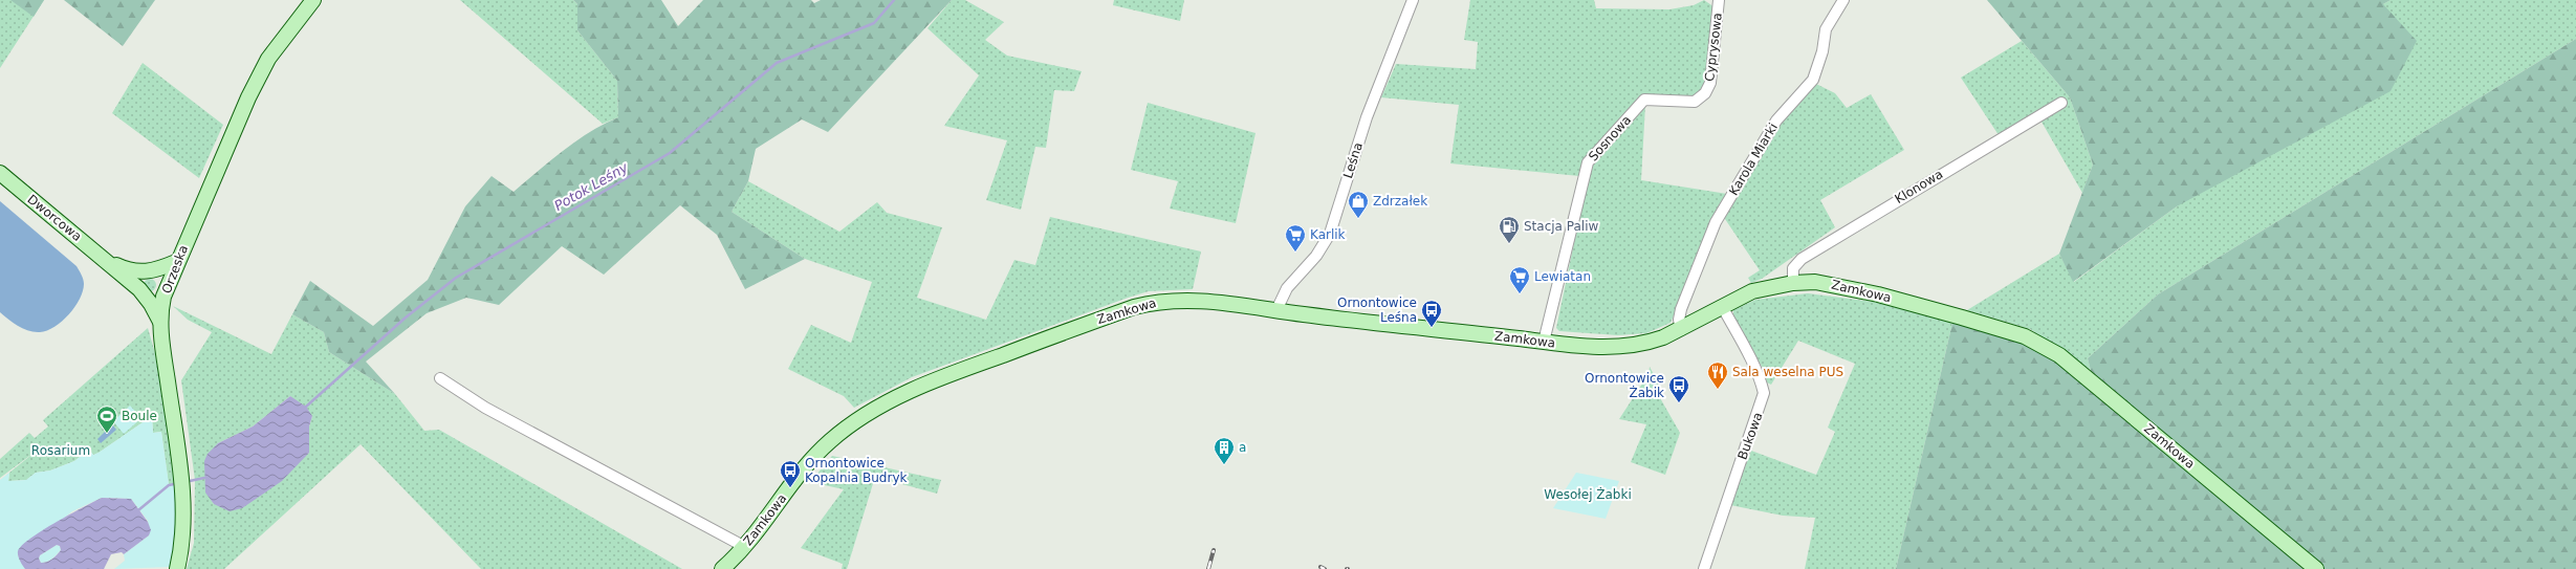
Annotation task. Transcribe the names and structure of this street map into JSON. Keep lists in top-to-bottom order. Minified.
{"streets":{"street":["Cyprysowa","Sosnowa","Karola Miarki","Leśna","Klonowa","Dworcowa","Orzeska","Zamkowa","Bukowa"]},"crossings":[["Cyprysowa","Sosnowa"],["Sosnowa","Zamkowa"],["Karola Miarki","Zamkowa"],["Leśna","Zamkowa"],["Klonowa","Zamkowa"],["Dworcowa","Orzeska"],["Zamkowa","Bukowa"]],"water":["Potok Leśny"],"parks":["Rosarium","Wesołej Żabki"],"places":{"shop":["Zdrzałek"],"fuel station":["Stacja Paliw"],"supermarket":["Karlik","Lewiatan"],"bus stop":["Ornontowice Leśna","Ornontowice Żabik","Ornontowice Kopalnia Budryk"],"restaurant":["Sala weselna PUS"],"sports":["Boule"],"building":["a"]}}
